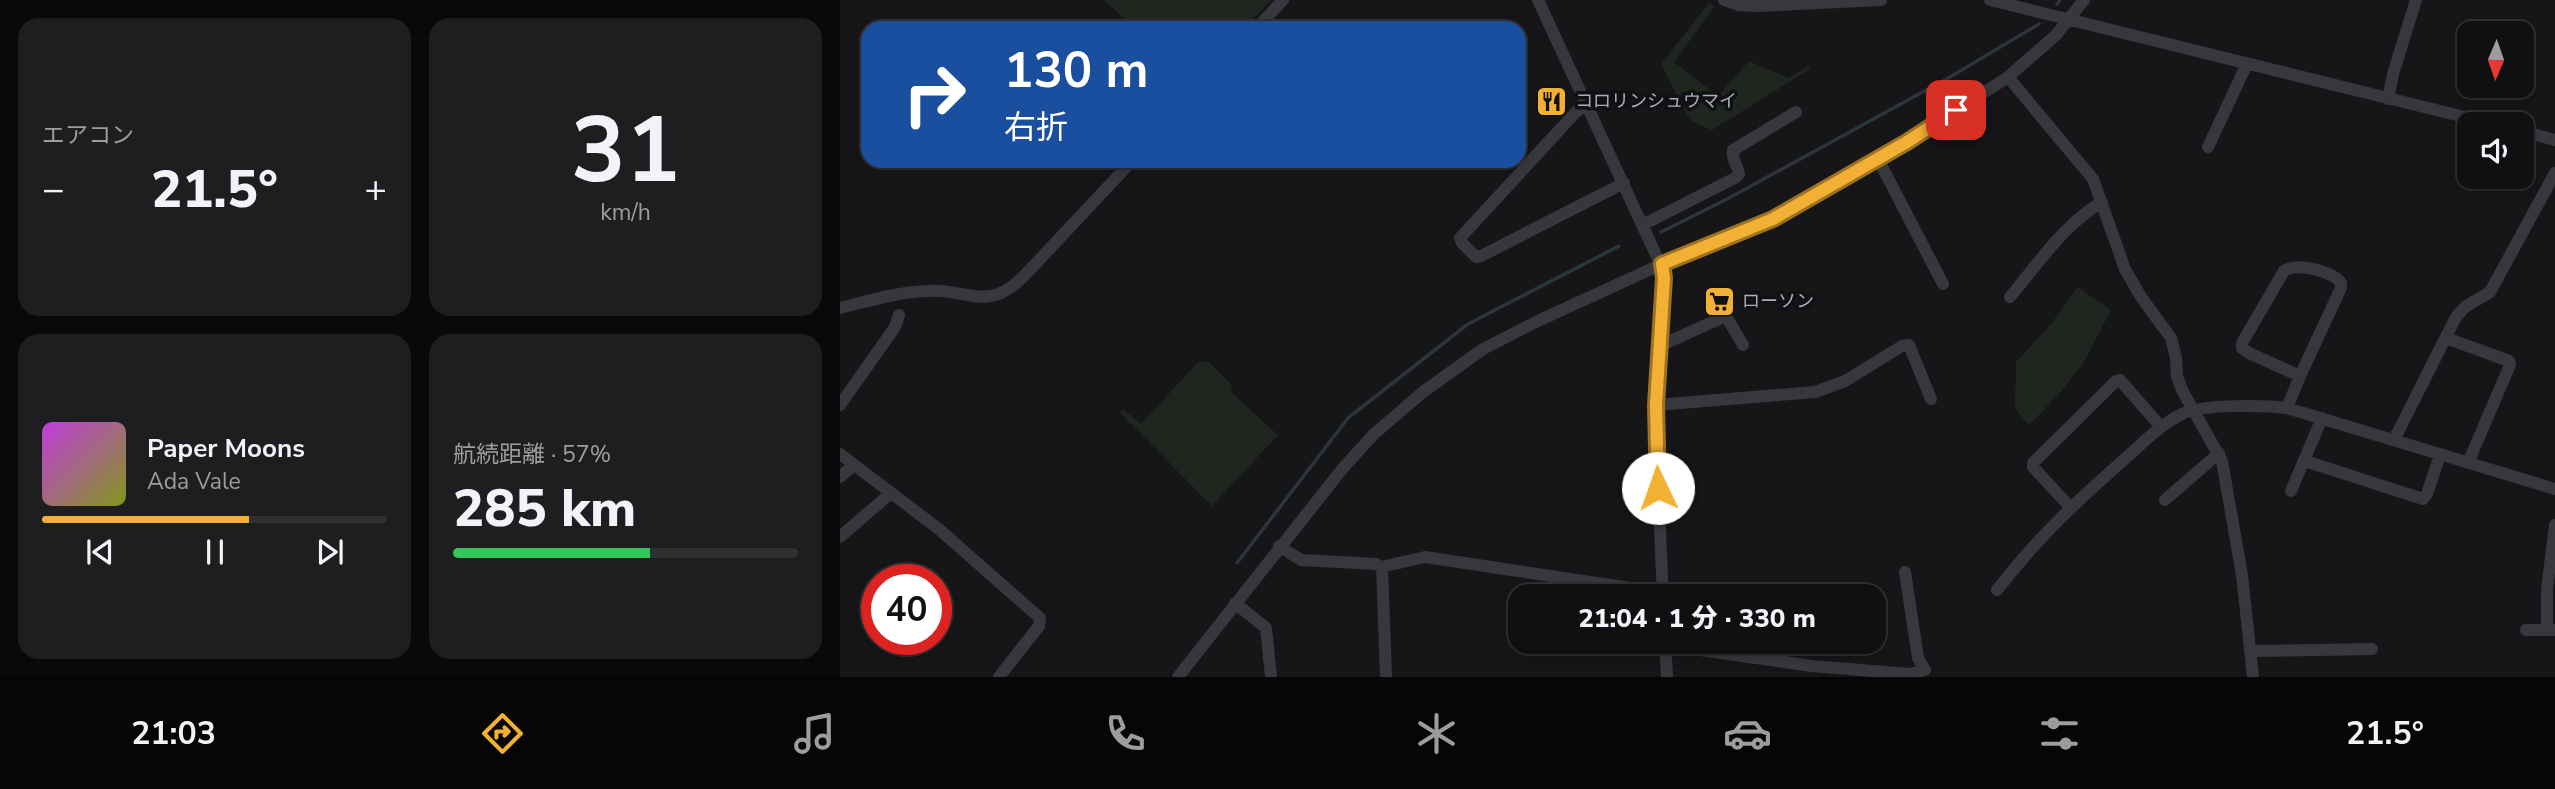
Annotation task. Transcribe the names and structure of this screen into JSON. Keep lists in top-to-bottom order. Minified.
{"places":{"restaurant":["コロリンシュウマイ"],"supermarket":["ローソン"]},"north":"bottom","page":{"tile":["エアコン",["31","km/h"],["航続距離 · 57%","285 km"]],"turn":["130 m","右折"],"heat":["−","21.5°","+"],"song":["Paper Moons","Ada Vale"],"limit":"40","trip":"21:04 · 1 分 · 330 m","tabs":["21:03","21.5°"]}}
